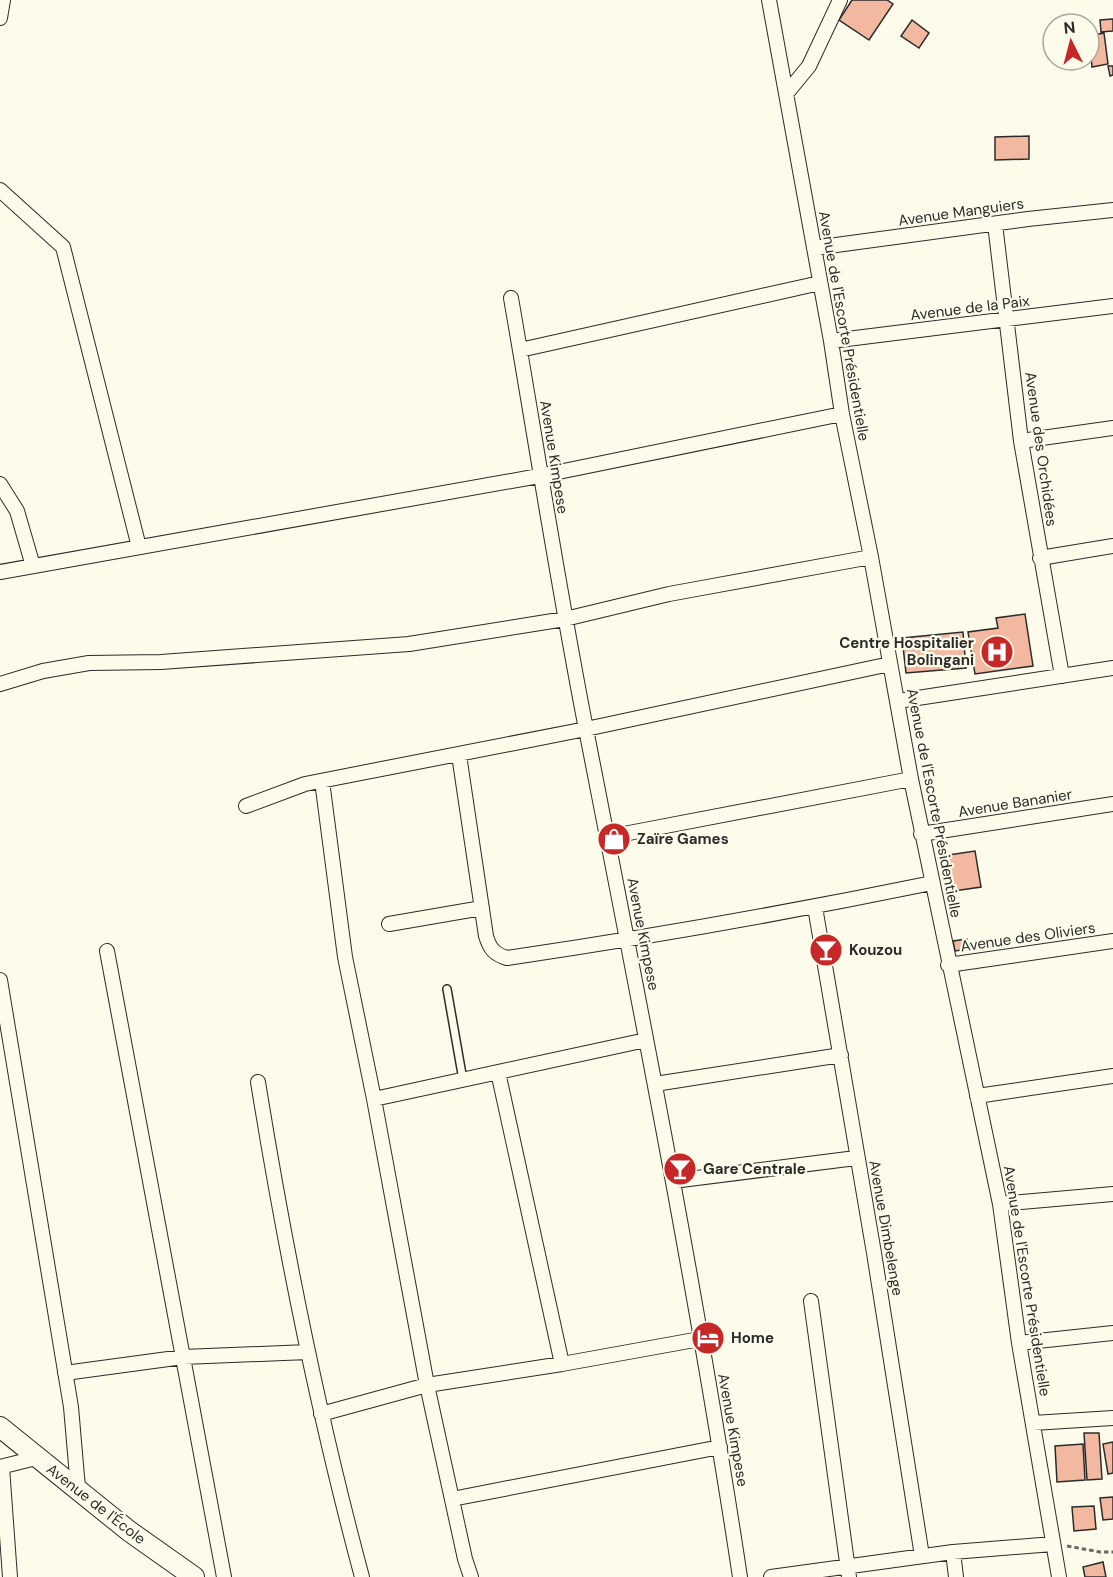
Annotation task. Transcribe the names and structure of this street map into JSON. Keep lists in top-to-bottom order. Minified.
{"streets":{"main road":["Avenue de l'École"],"street":["Avenue Manguiers","Avenue de la Paix","Avenue de l'Escorte Présidentielle","Avenue des Orchidées","Avenue Kimpese","Avenue Bananier","Avenue des Oliviers","Avenue Dimbelenge"]},"crossings":[["Avenue Manguiers","Avenue de l'Escorte Présidentielle"],["Avenue Manguiers","Avenue des Orchidées"],["Avenue de la Paix","Avenue de l'Escorte Présidentielle"],["Avenue de la Paix","Avenue des Orchidées"],["Avenue de l'Escorte Présidentielle","Avenue Bananier"],["Avenue de l'Escorte Présidentielle","Avenue des Oliviers"]],"places":{"hospital":["Centre Hospitalier Bolingani"],"shop":["Zaïre Games"],"bar":["Kouzou","Gare Centrale"],"hotel":["Home"]},"north":"top"}
